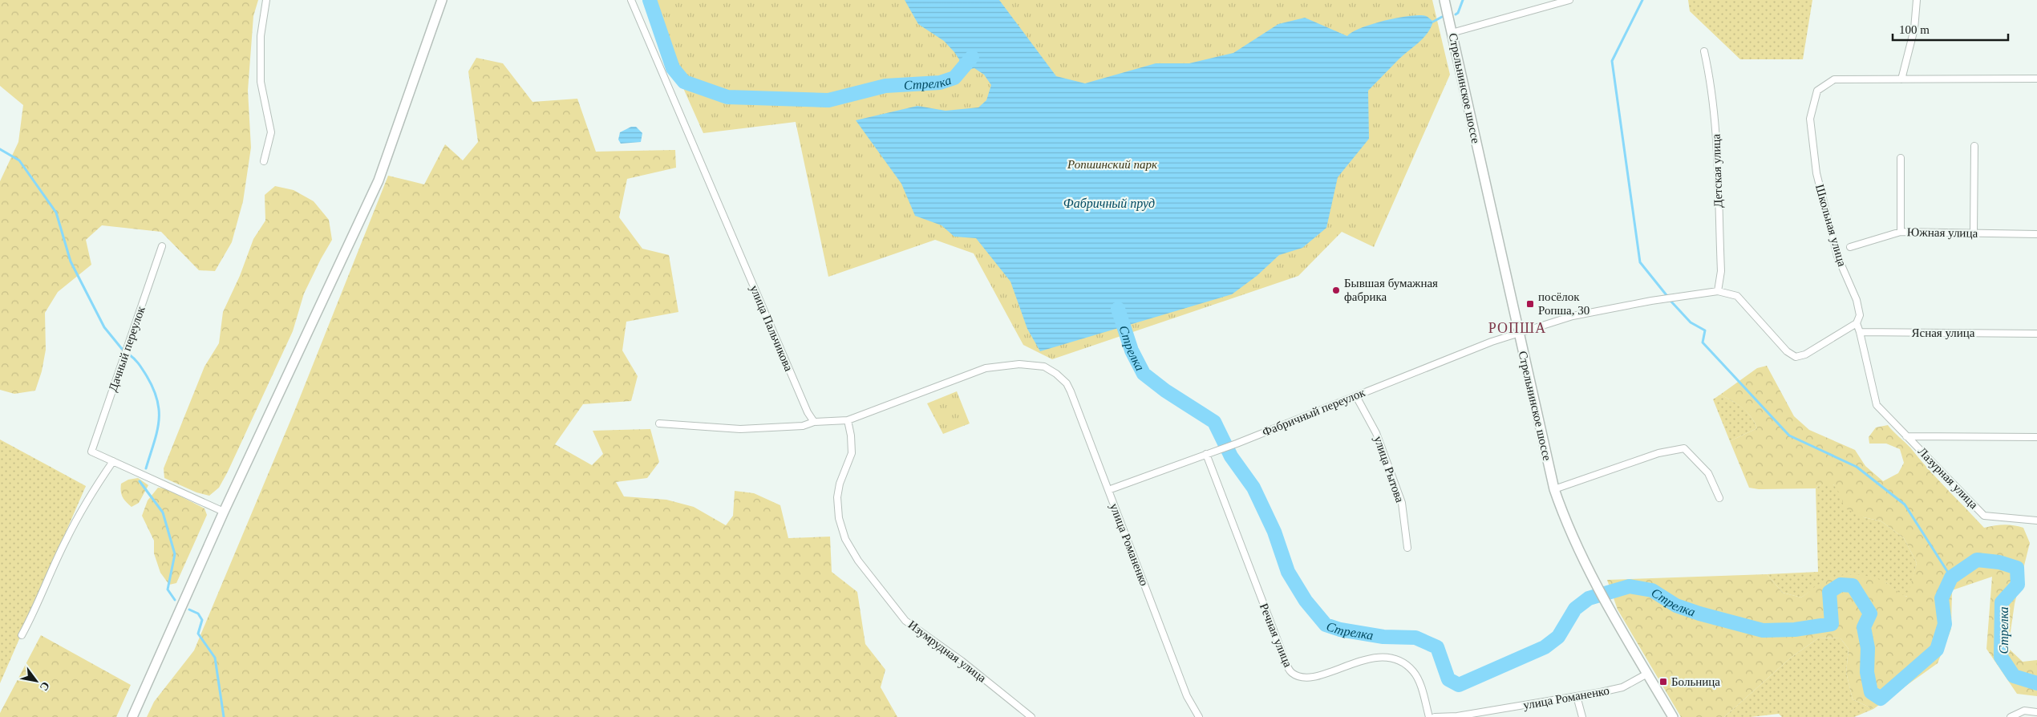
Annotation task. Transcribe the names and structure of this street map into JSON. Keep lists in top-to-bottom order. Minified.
{"streets":{"main road":["Стрельнинское шоссе"],"street":["Детская улица","Школьная улица","Южная улица","улица Пальчикова","Ясная улица","Дачный переулок","Фабричный переулок","улица Рытова","Лазурная улица","улица Романенко","Речная улица","Изумрудная улица"]},"crossings":[["Стрельнинское шоссе","Фабричный переулок"],["Стрельнинское шоссе","улица Романенко"],["Ясная улица","Лазурная улица"],["Фабричный переулок","улица Рытова"],["Фабричный переулок","улица Романенко"],["Фабричный переулок","Речная улица"],["улица Романенко","Изумрудная улица"]],"districts":["РОПША"],"water":["Стрелка","Фабричный пруд"],"parks":["Ропшинский парк"],"places":{"other":["Бывшая бумажная фабрика"],"transit":["посёлок Ропша, 30","Больница"]},"scale_bar":"100 m","north":"bottom right"}
